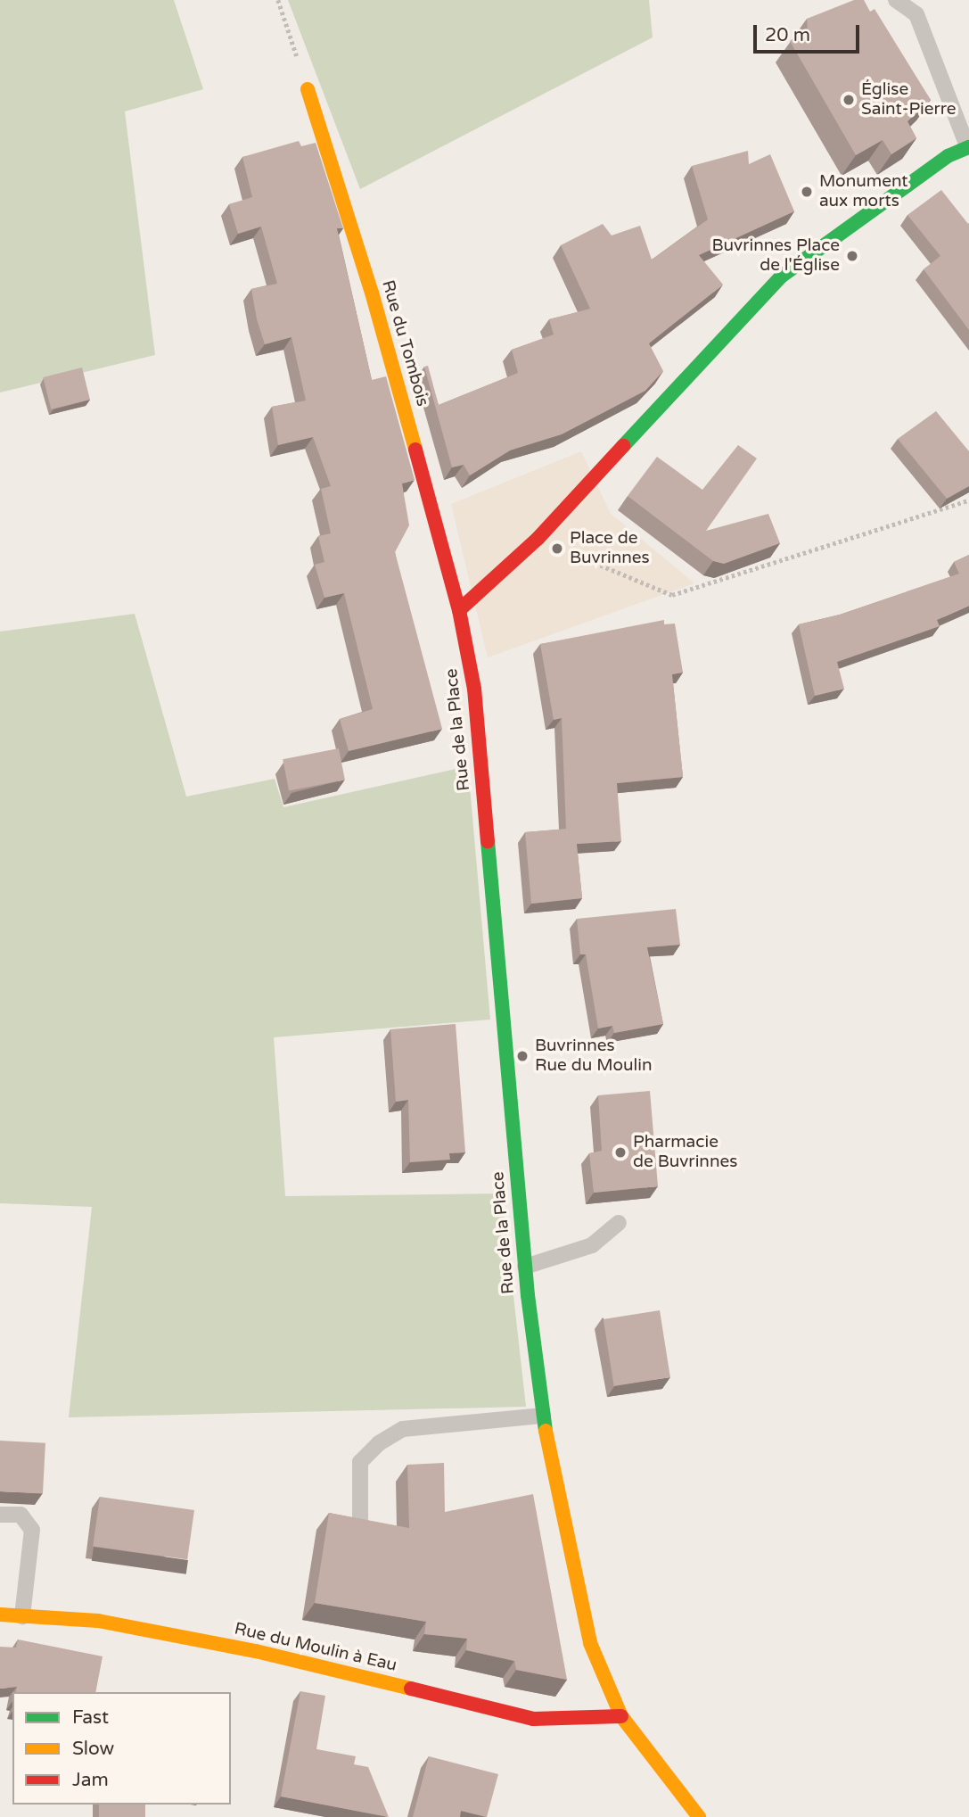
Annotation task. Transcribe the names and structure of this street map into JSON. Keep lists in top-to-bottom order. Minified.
{"streets":{"street":["Rue du Tombois","Rue de la Place","Rue du Moulin à Eau"]},"crossings":[["Rue du Tombois","Rue de la Place"],["Rue de la Place","Rue du Moulin à Eau"]],"places":["Église Saint-Pierre","Monument aux morts","Buvrinnes Place de l'Église","Place de Buvrinnes","Buvrinnes Rue du Moulin","Pharmacie de Buvrinnes"],"legend":["Fast","Slow","Jam"],"scale_bar":"20 m"}
